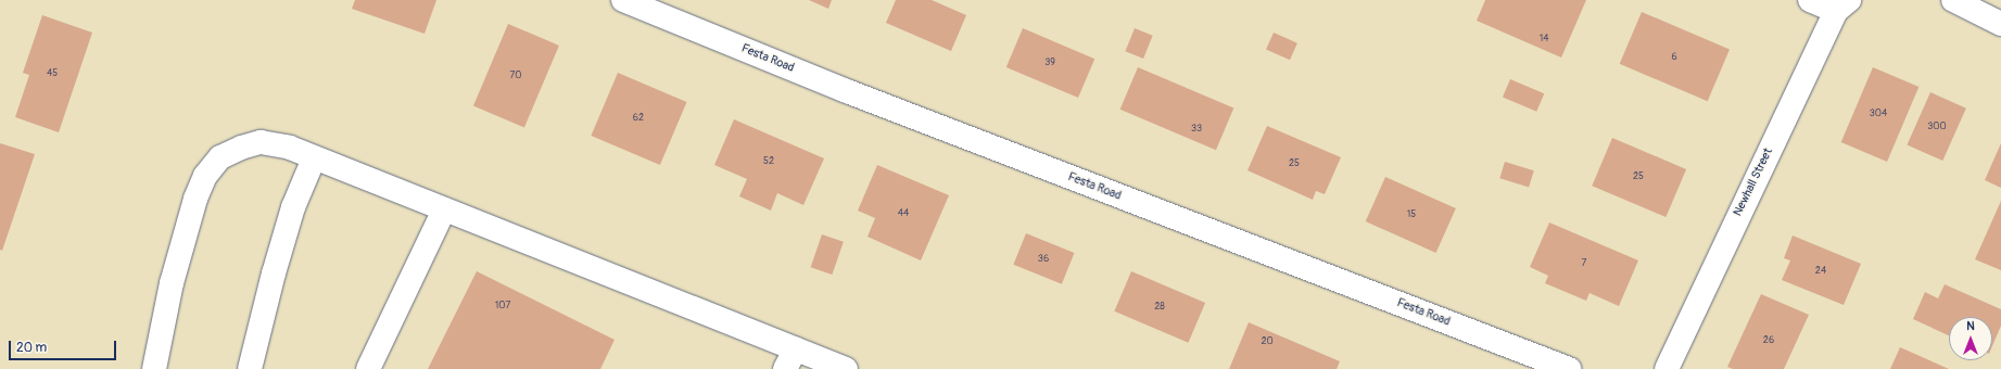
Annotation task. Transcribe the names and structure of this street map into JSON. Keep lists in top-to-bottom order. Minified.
{"streets":{"street":["Festa Road","Newhall Street"]},"house_numbers":["14","6","39","45","70","304","62","300","33","52","25","25","44","15","36","7","24","107","28","26","20"],"scale_bar":"20 m","north":"top"}
